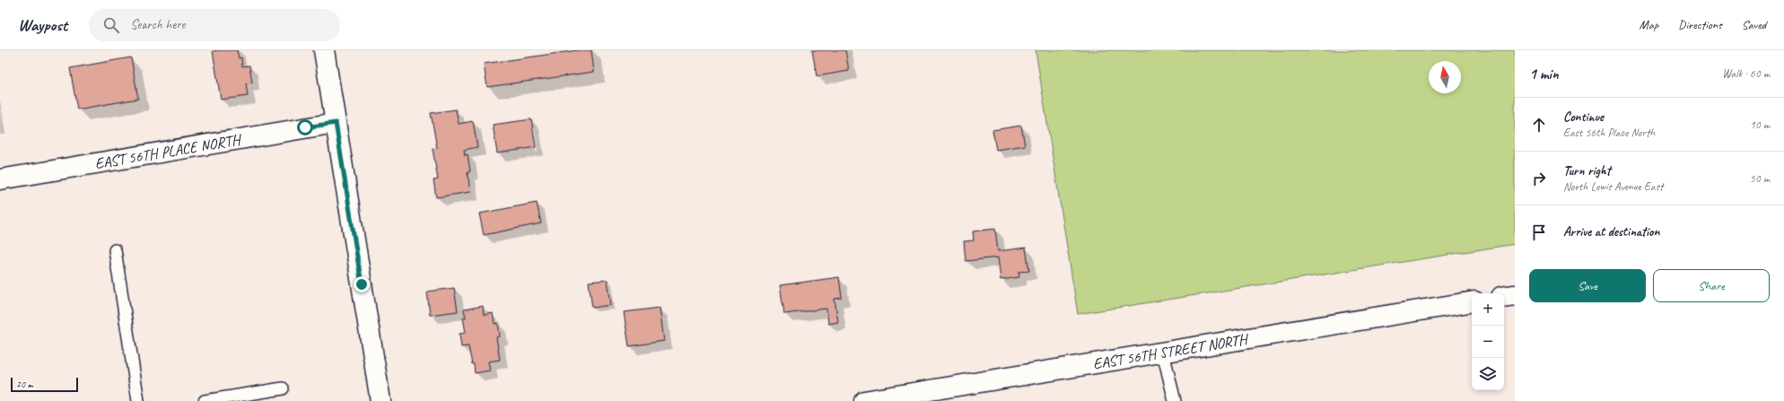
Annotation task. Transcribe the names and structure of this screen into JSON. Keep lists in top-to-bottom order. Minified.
{"streets":{"street":["EAST 56TH PLACE NORTH","EAST 56TH STREET NORTH"]},"scale_bar":"20 m","north":"top","page":{"header":"Waypost","search":"Search here","nav":["Map","Directions","Saved"],"heading":["1 min","Walk · 60 m"],"list":[["Continue","East 56th Place North","10 m"],["Turn right","North Lewis Avenue East","50 m"],"Arrive at destination"],"buttons":["Save","Share"],"map_buttons":["+","−"],"scale":"20 m"}}
